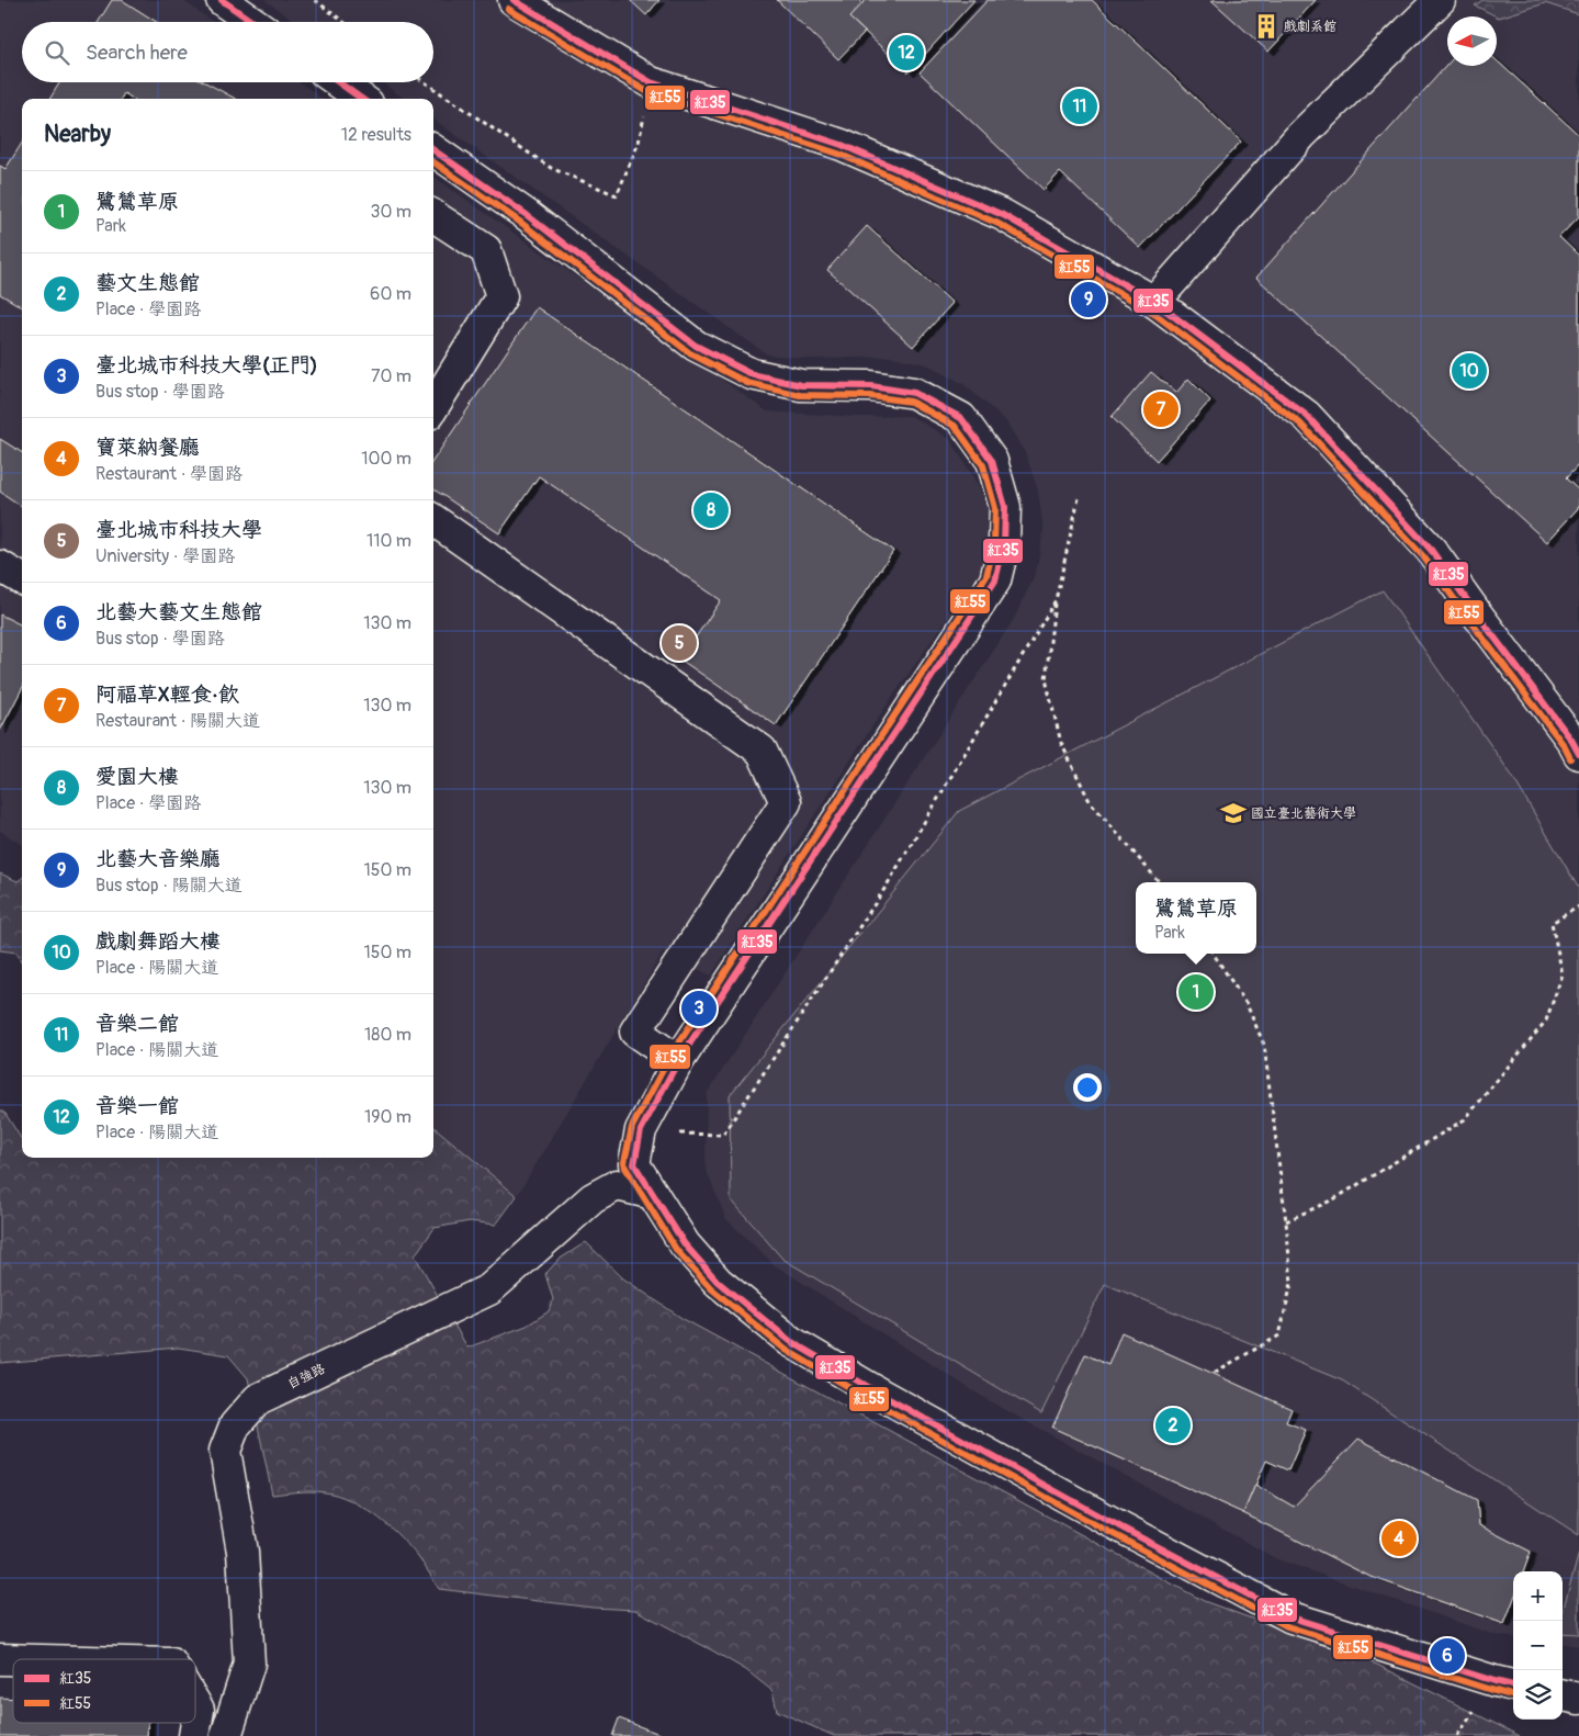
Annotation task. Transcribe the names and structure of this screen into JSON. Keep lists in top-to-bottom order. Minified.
{"streets":{"street":["自強路"]},"places":{"building":["戲劇系館"],"school or university":["國立臺北藝術大學"]},"lines":["transit line 紅35","transit line 紅55"],"legend":["紅35","紅55"],"north":"left","page":{"search":"Search here","pins":["12","11","9","10","7","8","5","1","3","2","4","6"],"heading":["Nearby","12 results"],"list":[{"mark":"1","name":"鷺鷥草原","note":"Park","value":"30 m"},{"mark":"2","name":"藝文生態館","note":"Place · 學園路","value":"60 m"},{"mark":"3","name":"臺北城市科技大學(正門)","note":"Bus stop · 學園路","value":"70 m"},{"mark":"4","name":"寶萊納餐廳","note":"Restaurant · 學園路","value":"100 m"},{"mark":"5","name":"臺北城市科技大學","note":"University · 學園路","value":"110 m"},{"mark":"6","name":"北藝大藝文生態館","note":"Bus stop · 學園路","value":"130 m"},{"mark":"7","name":"阿福草X輕食·飲","note":"Restaurant · 陽關大道","value":"130 m"},{"mark":"8","name":"愛園大樓","note":"Place · 學園路","value":"130 m"},{"mark":"9","name":"北藝大音樂廳","note":"Bus stop · 陽關大道","value":"150 m"},{"mark":"10","name":"戲劇舞蹈大樓","note":"Place · 陽關大道","value":"150 m"},{"mark":"11","name":"音樂二館","note":"Place · 陽關大道","value":"180 m"},{"mark":"12","name":"音樂一館","note":"Place · 陽關大道","value":"190 m"}],"popup":["鷺鷥草原","Park"],"map_buttons":["+","−"]}}
